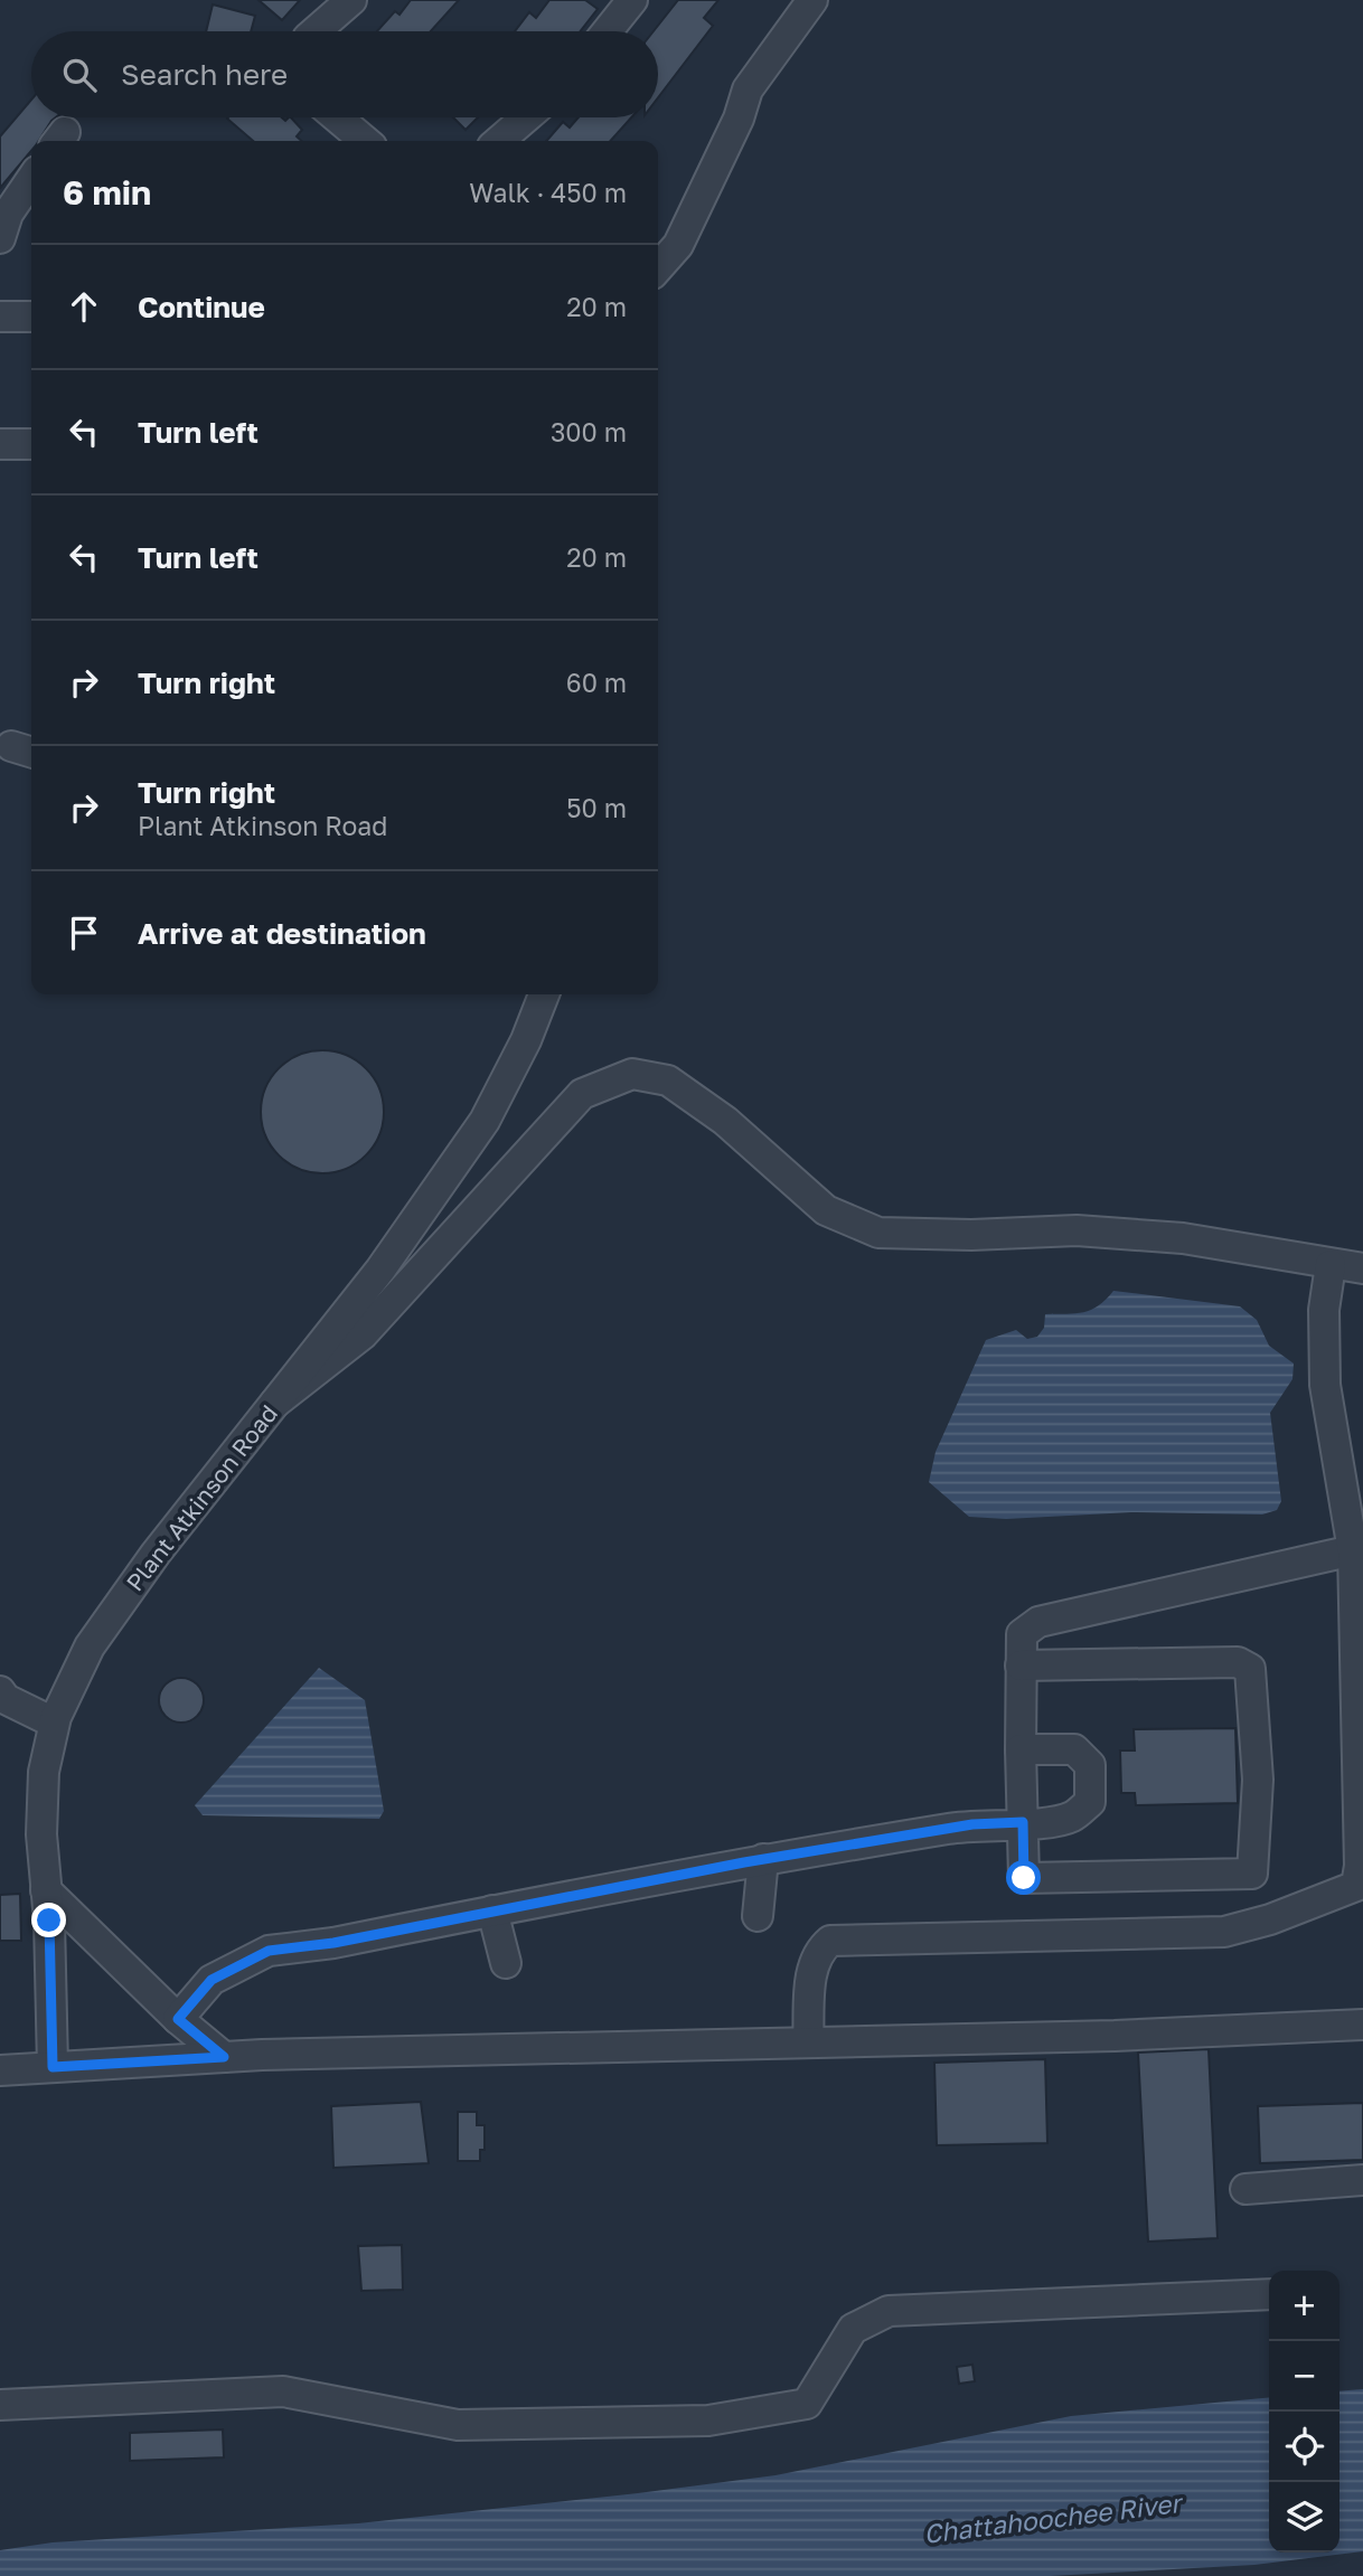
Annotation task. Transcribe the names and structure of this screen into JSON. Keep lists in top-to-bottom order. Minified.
{"streets":{"street":["Plant Atkinson Road"]},"water":["Chattahoochee River"],"page":{"search":"Search here","heading":["6 min","Walk · 450 m"],"list":[["Continue","20 m"],["Turn left","300 m"],["Turn left","20 m"],["Turn right","60 m"],["Turn right","Plant Atkinson Road","50 m"],"Arrive at destination"],"map_buttons":["+","−"]}}
